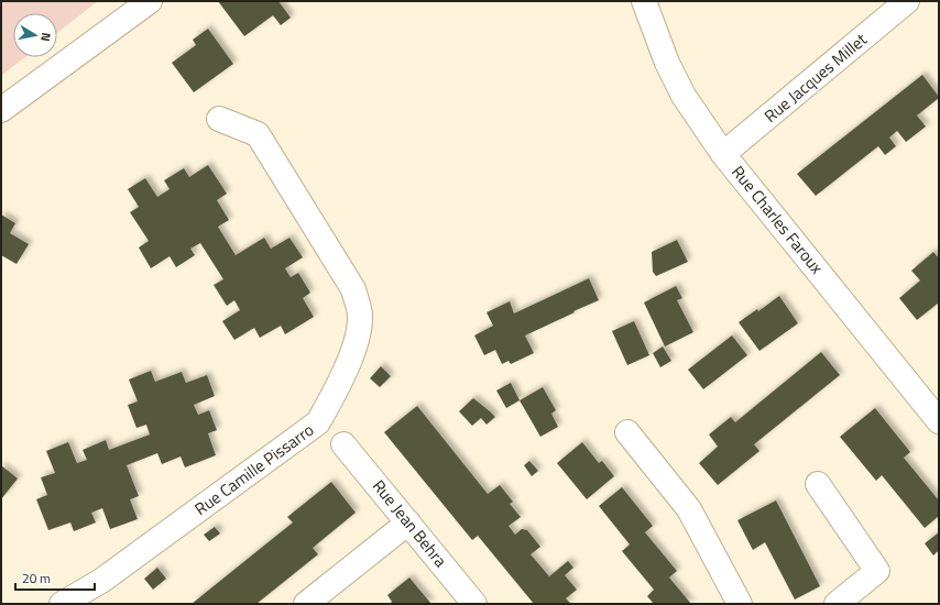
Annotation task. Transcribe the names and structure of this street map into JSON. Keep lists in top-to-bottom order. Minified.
{"streets":{"street":["Rue Jacques Millet","Rue Charles Faroux","Rue Camille Pissarro","Rue Jean Behra"]},"crossings":[["Rue Jacques Millet","Rue Charles Faroux"]],"scale_bar":"20 m","north":"right"}
